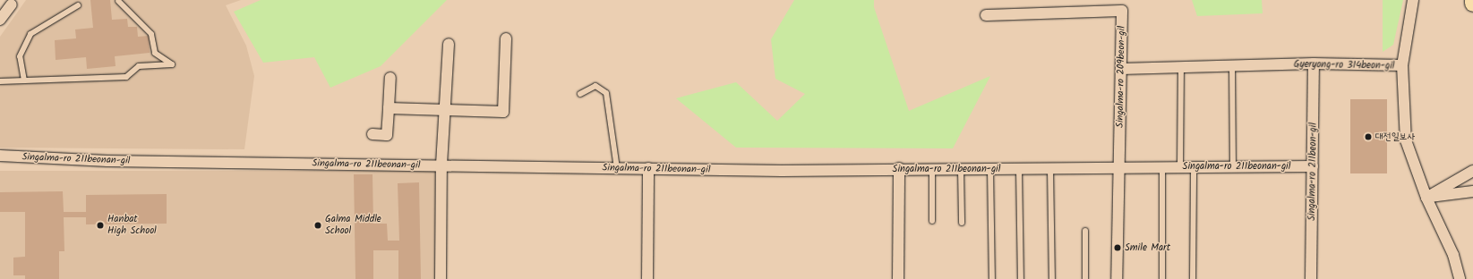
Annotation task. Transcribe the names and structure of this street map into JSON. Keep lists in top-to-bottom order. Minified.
{"streets":{"street":["Gyeryong-ro 314beon-gil","Singalma-ro 209beon-gil","Singalma-ro 211beonan-gil","Singalma-ro 211beon-gil"]},"crossings":[["Gyeryong-ro 314beon-gil","Singalma-ro 209beon-gil"],["Gyeryong-ro 314beon-gil","Singalma-ro 211beon-gil"],["Singalma-ro 209beon-gil","Singalma-ro 211beonan-gil"],["Singalma-ro 211beonan-gil","Singalma-ro 211beon-gil"]],"places":["대전일보사","Hanbat High School","Galma Middle School","Smile Mart"]}
